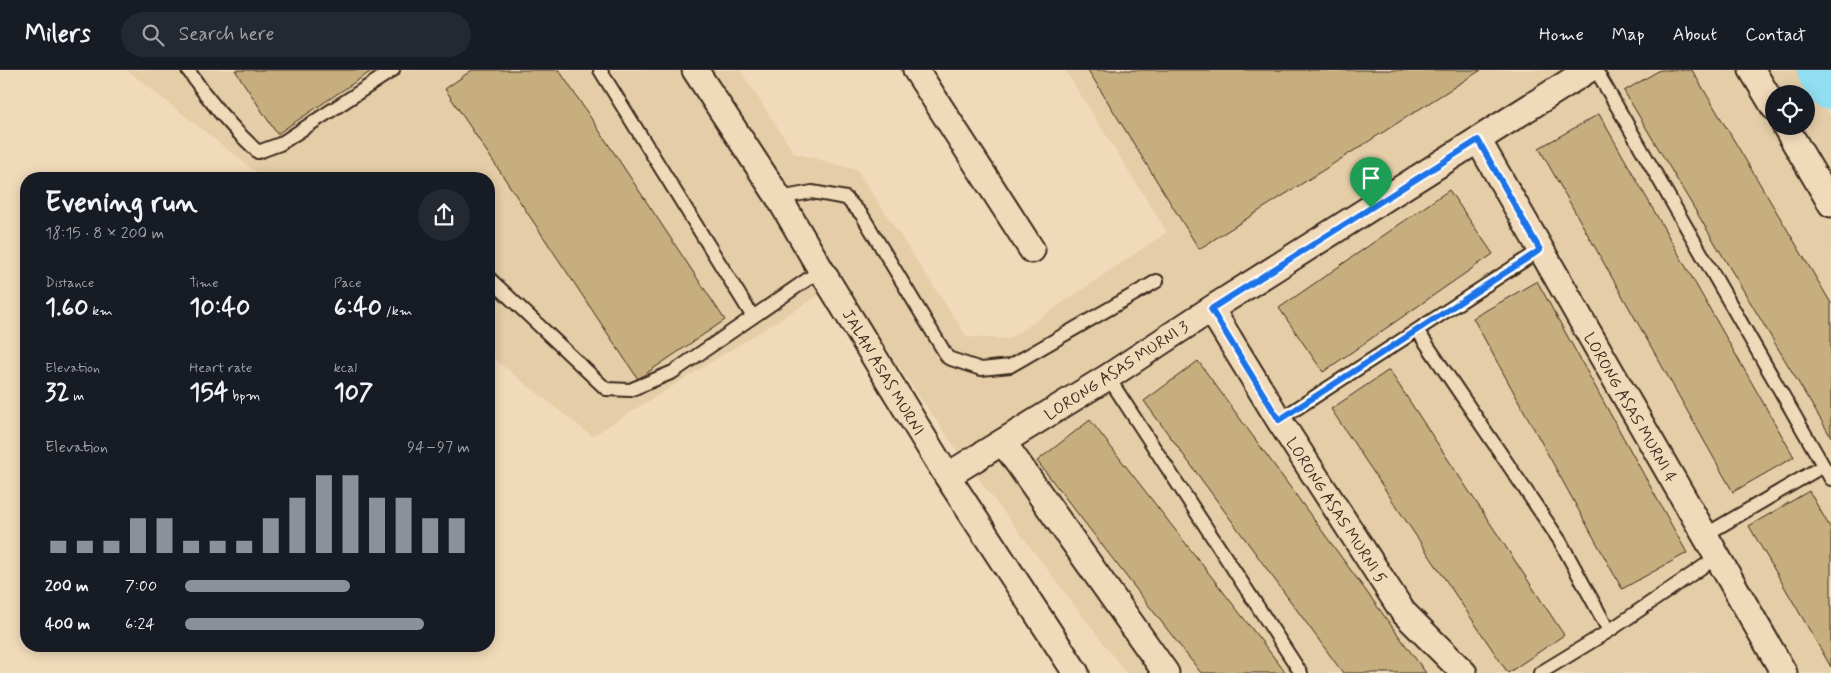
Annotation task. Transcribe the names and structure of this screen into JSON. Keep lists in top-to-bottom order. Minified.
{"streets":{"street":["LORONG ASAS MURNI 3","JALAN ASAS MURNI","LORONG ASAS MURNI 4","LORONG ASAS MURNI 5"]},"crossings":[["LORONG ASAS MURNI 3","JALAN ASAS MURNI"],["LORONG ASAS MURNI 3","LORONG ASAS MURNI 4"],["LORONG ASAS MURNI 3","LORONG ASAS MURNI 5"]],"page":{"header":"Milers","search":"Search here","nav":["Home","Map","About","Contact"],"heading":["Evening run","18:15 · 8 × 200 m"],"stats":[["Distance","1.60 km"],["Time","10:40"],["Pace","6:40 /km"],["Elevation","32 m"],["Heart rate","154 bpm"],["kcal","107"]],"chart":["Elevation","94–97 m"],"list":[{"name":"200 m","note":"7:00"},{"name":"400 m","note":"6:24"}]}}
